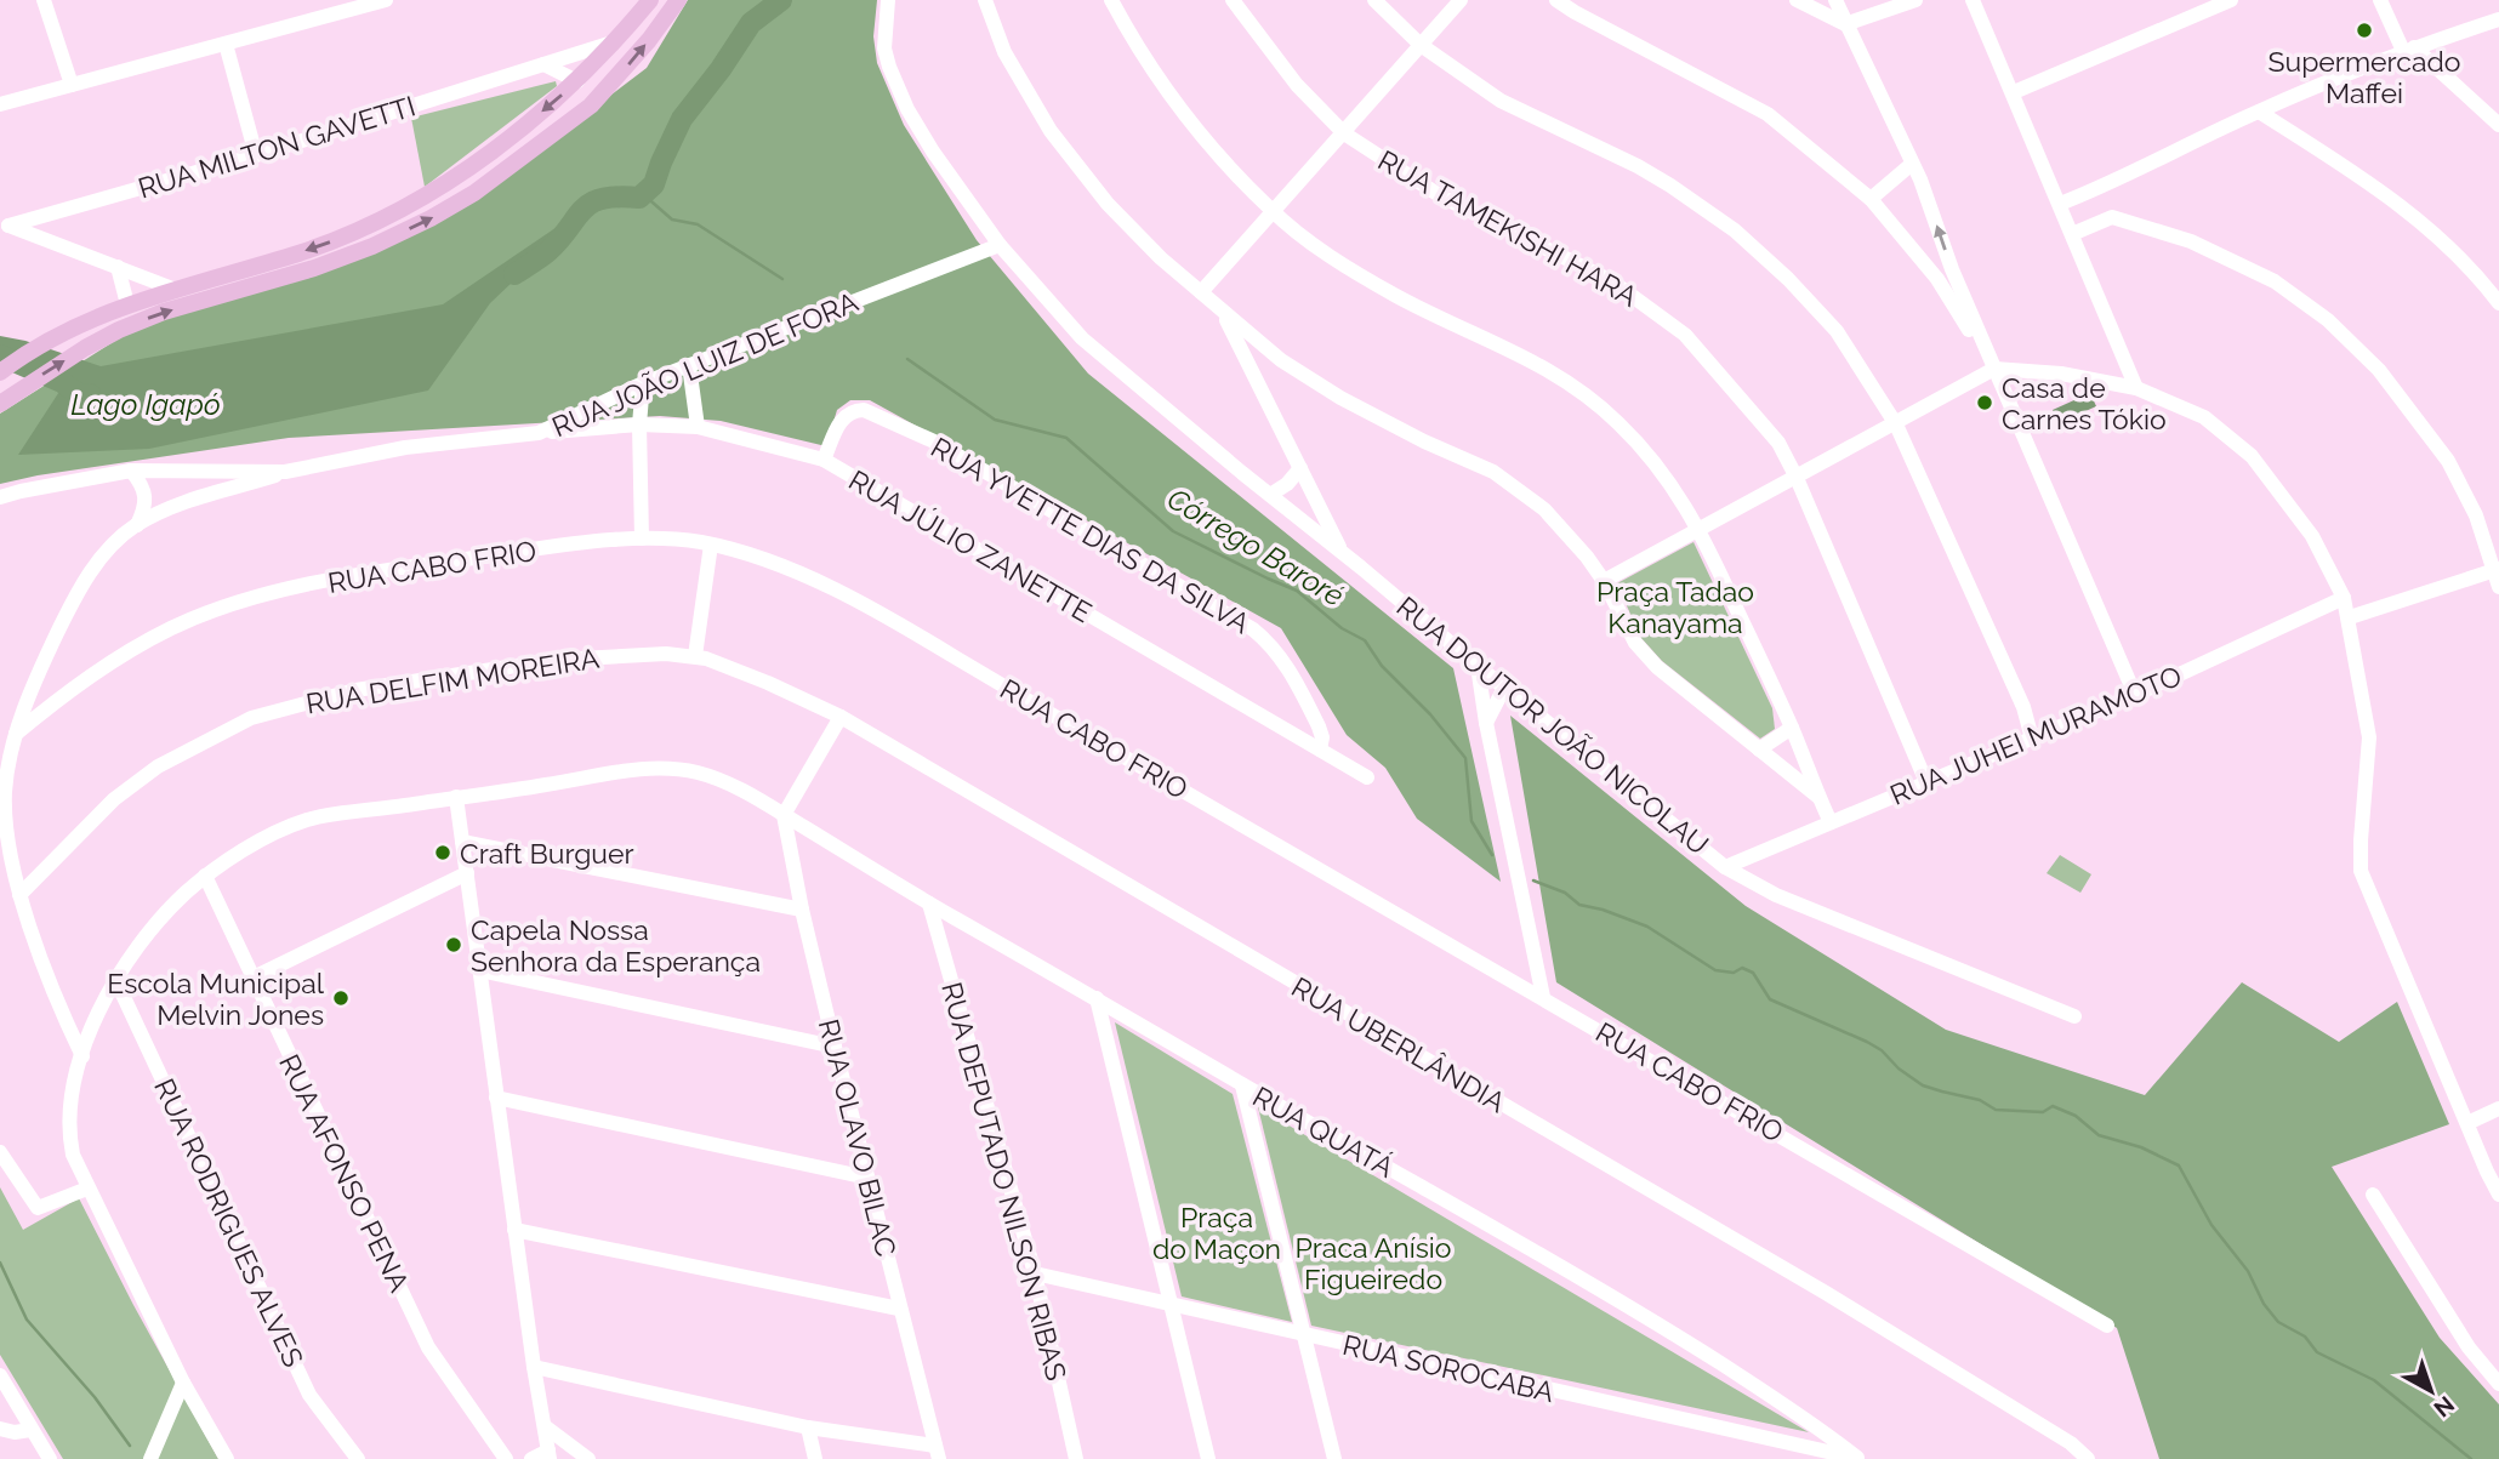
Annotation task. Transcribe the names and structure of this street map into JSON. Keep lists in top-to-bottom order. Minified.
{"streets":{"street":["RUA MILTON GAVETTI","RUA TAMEKISHI HARA","RUA JOÃO LUIZ DE FORA","RUA YVETTE DIAS DA SILVA","RUA JÚLIO ZANETTE","RUA CABO FRIO","RUA DELFIM MOREIRA","RUA DOUTOR JOÃO NICOLAU","RUA JUHEI MURAMOTO","RUA UBERLÂNDIA","RUA QUATÁ","RUA OLAVO BILAC","RUA AFONSO PENA","RUA DEPUTADO NILSON RIBAS","RUA RODRIGUES ALVES","RUA SOROCABA"]},"crossings":[["RUA TAMEKISHI HARA","RUA JUHEI MURAMOTO"],["RUA JOÃO LUIZ DE FORA","RUA JÚLIO ZANETTE"],["RUA JOÃO LUIZ DE FORA","RUA DOUTOR JOÃO NICOLAU"],["RUA YVETTE DIAS DA SILVA","RUA JÚLIO ZANETTE"],["RUA DELFIM MOREIRA","RUA UBERLÂNDIA"],["RUA DOUTOR JOÃO NICOLAU","RUA JUHEI MURAMOTO"],["RUA QUATÁ","RUA OLAVO BILAC"],["RUA QUATÁ","RUA AFONSO PENA"],["RUA QUATÁ","RUA DEPUTADO NILSON RIBAS"],["RUA QUATÁ","RUA RODRIGUES ALVES"],["RUA QUATÁ","RUA SOROCABA"],["RUA DEPUTADO NILSON RIBAS","RUA SOROCABA"]],"water":["Lago Igapó","Córrego Baroré"],"parks":["Praça Tadao Kanayama","Praça do Maçon","Praca Anísio Figueiredo"],"places":["Supermercado Maffei","Casa de Carnes Tókio","Craft Burguer","Capela Nossa Senhora da Esperança","Escola Municipal Melvin Jones"],"north":"bottom right"}
